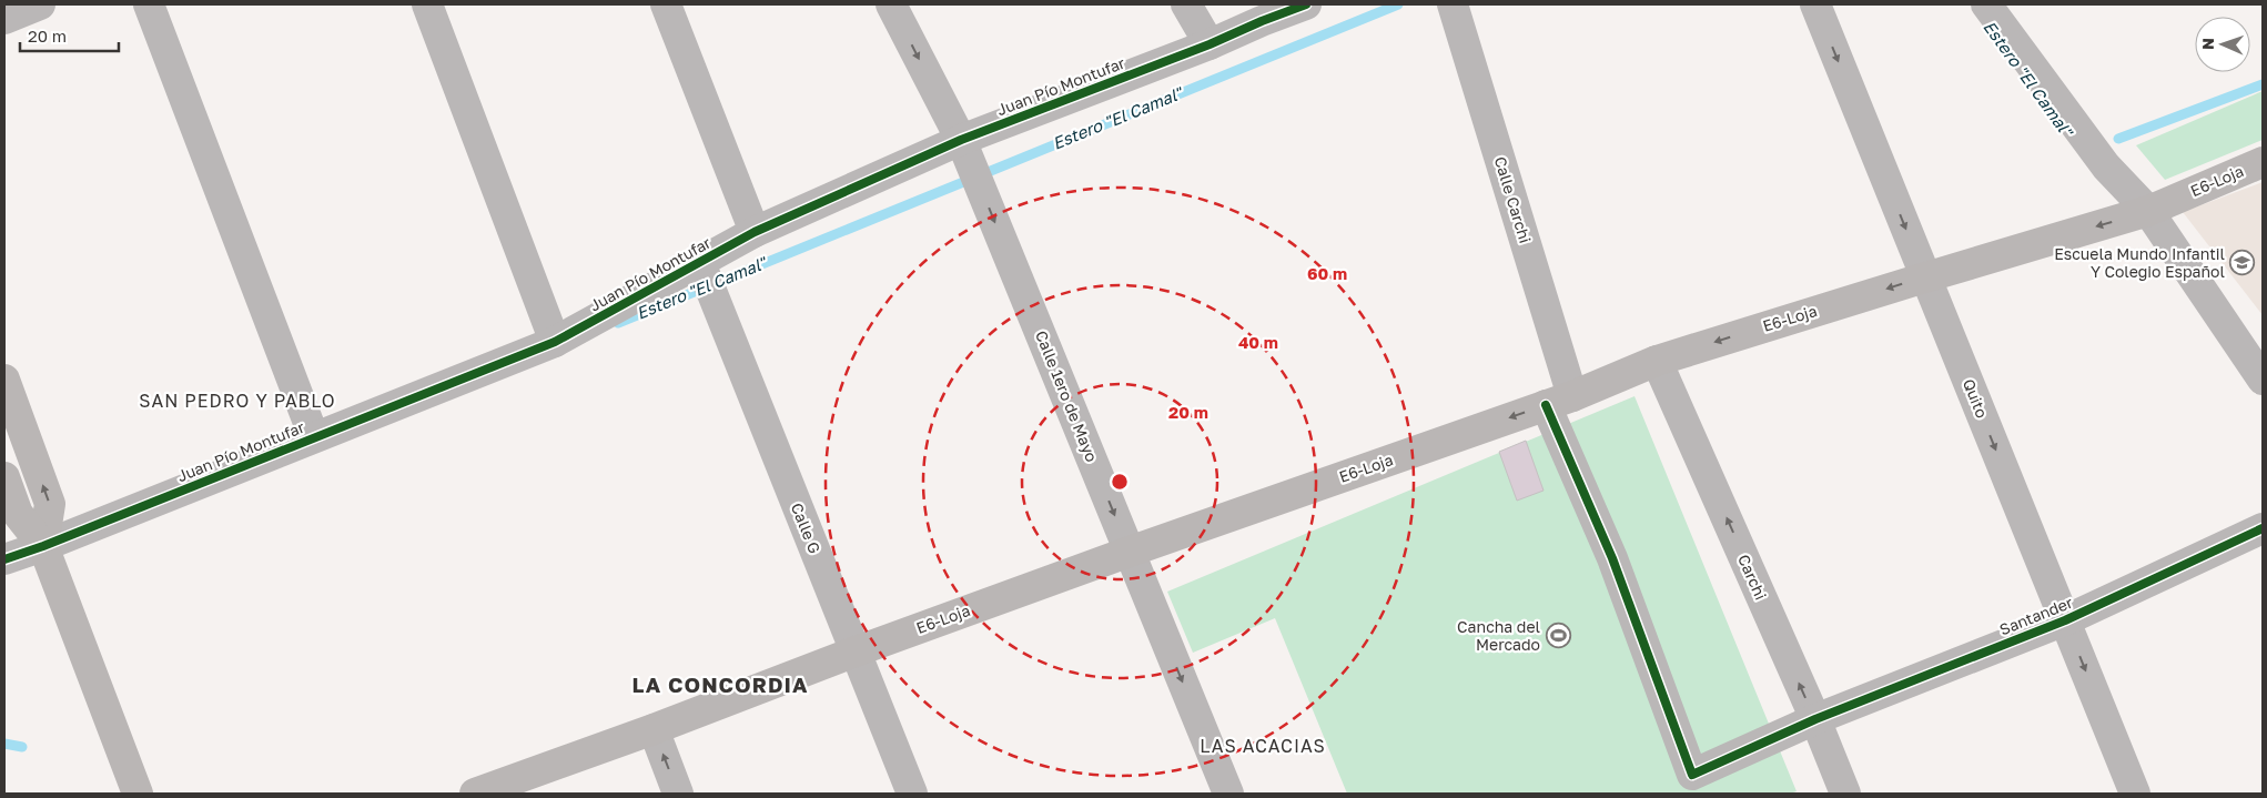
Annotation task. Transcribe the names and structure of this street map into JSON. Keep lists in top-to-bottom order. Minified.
{"streets":{"main road":["E6-Loja"],"street":["Juan Pío Montufar","Calle Carchi","Calle 1ero de Mayo","Quito","Calle G","Carchi","Santander"]},"crossings":[["Juan Pío Montufar","Calle 1ero de Mayo"],["Juan Pío Montufar","Calle G"],["E6-Loja","Calle Carchi"],["E6-Loja","Calle 1ero de Mayo"],["E6-Loja","Quito"],["E6-Loja","Calle G"],["E6-Loja","Carchi"],["Calle Carchi","Carchi"],["Calle Carchi","Santander"],["Quito","Santander"],["Carchi","Santander"]],"one_way":["E6-Loja","Calle 1ero de Mayo","Carchi"],"districts":["SAN PEDRO Y PABLO","LA CONCORDIA","LAS ACACIAS"],"water":["Estero \"El Camal\""],"places":{"school or university":["Escuela Mundo Infantil Y Colegio Español"],"sports":["Cancha del Mercado"]},"scale_bar":"20 m","north":"left","rings":["60 m","40 m","20 m"]}
